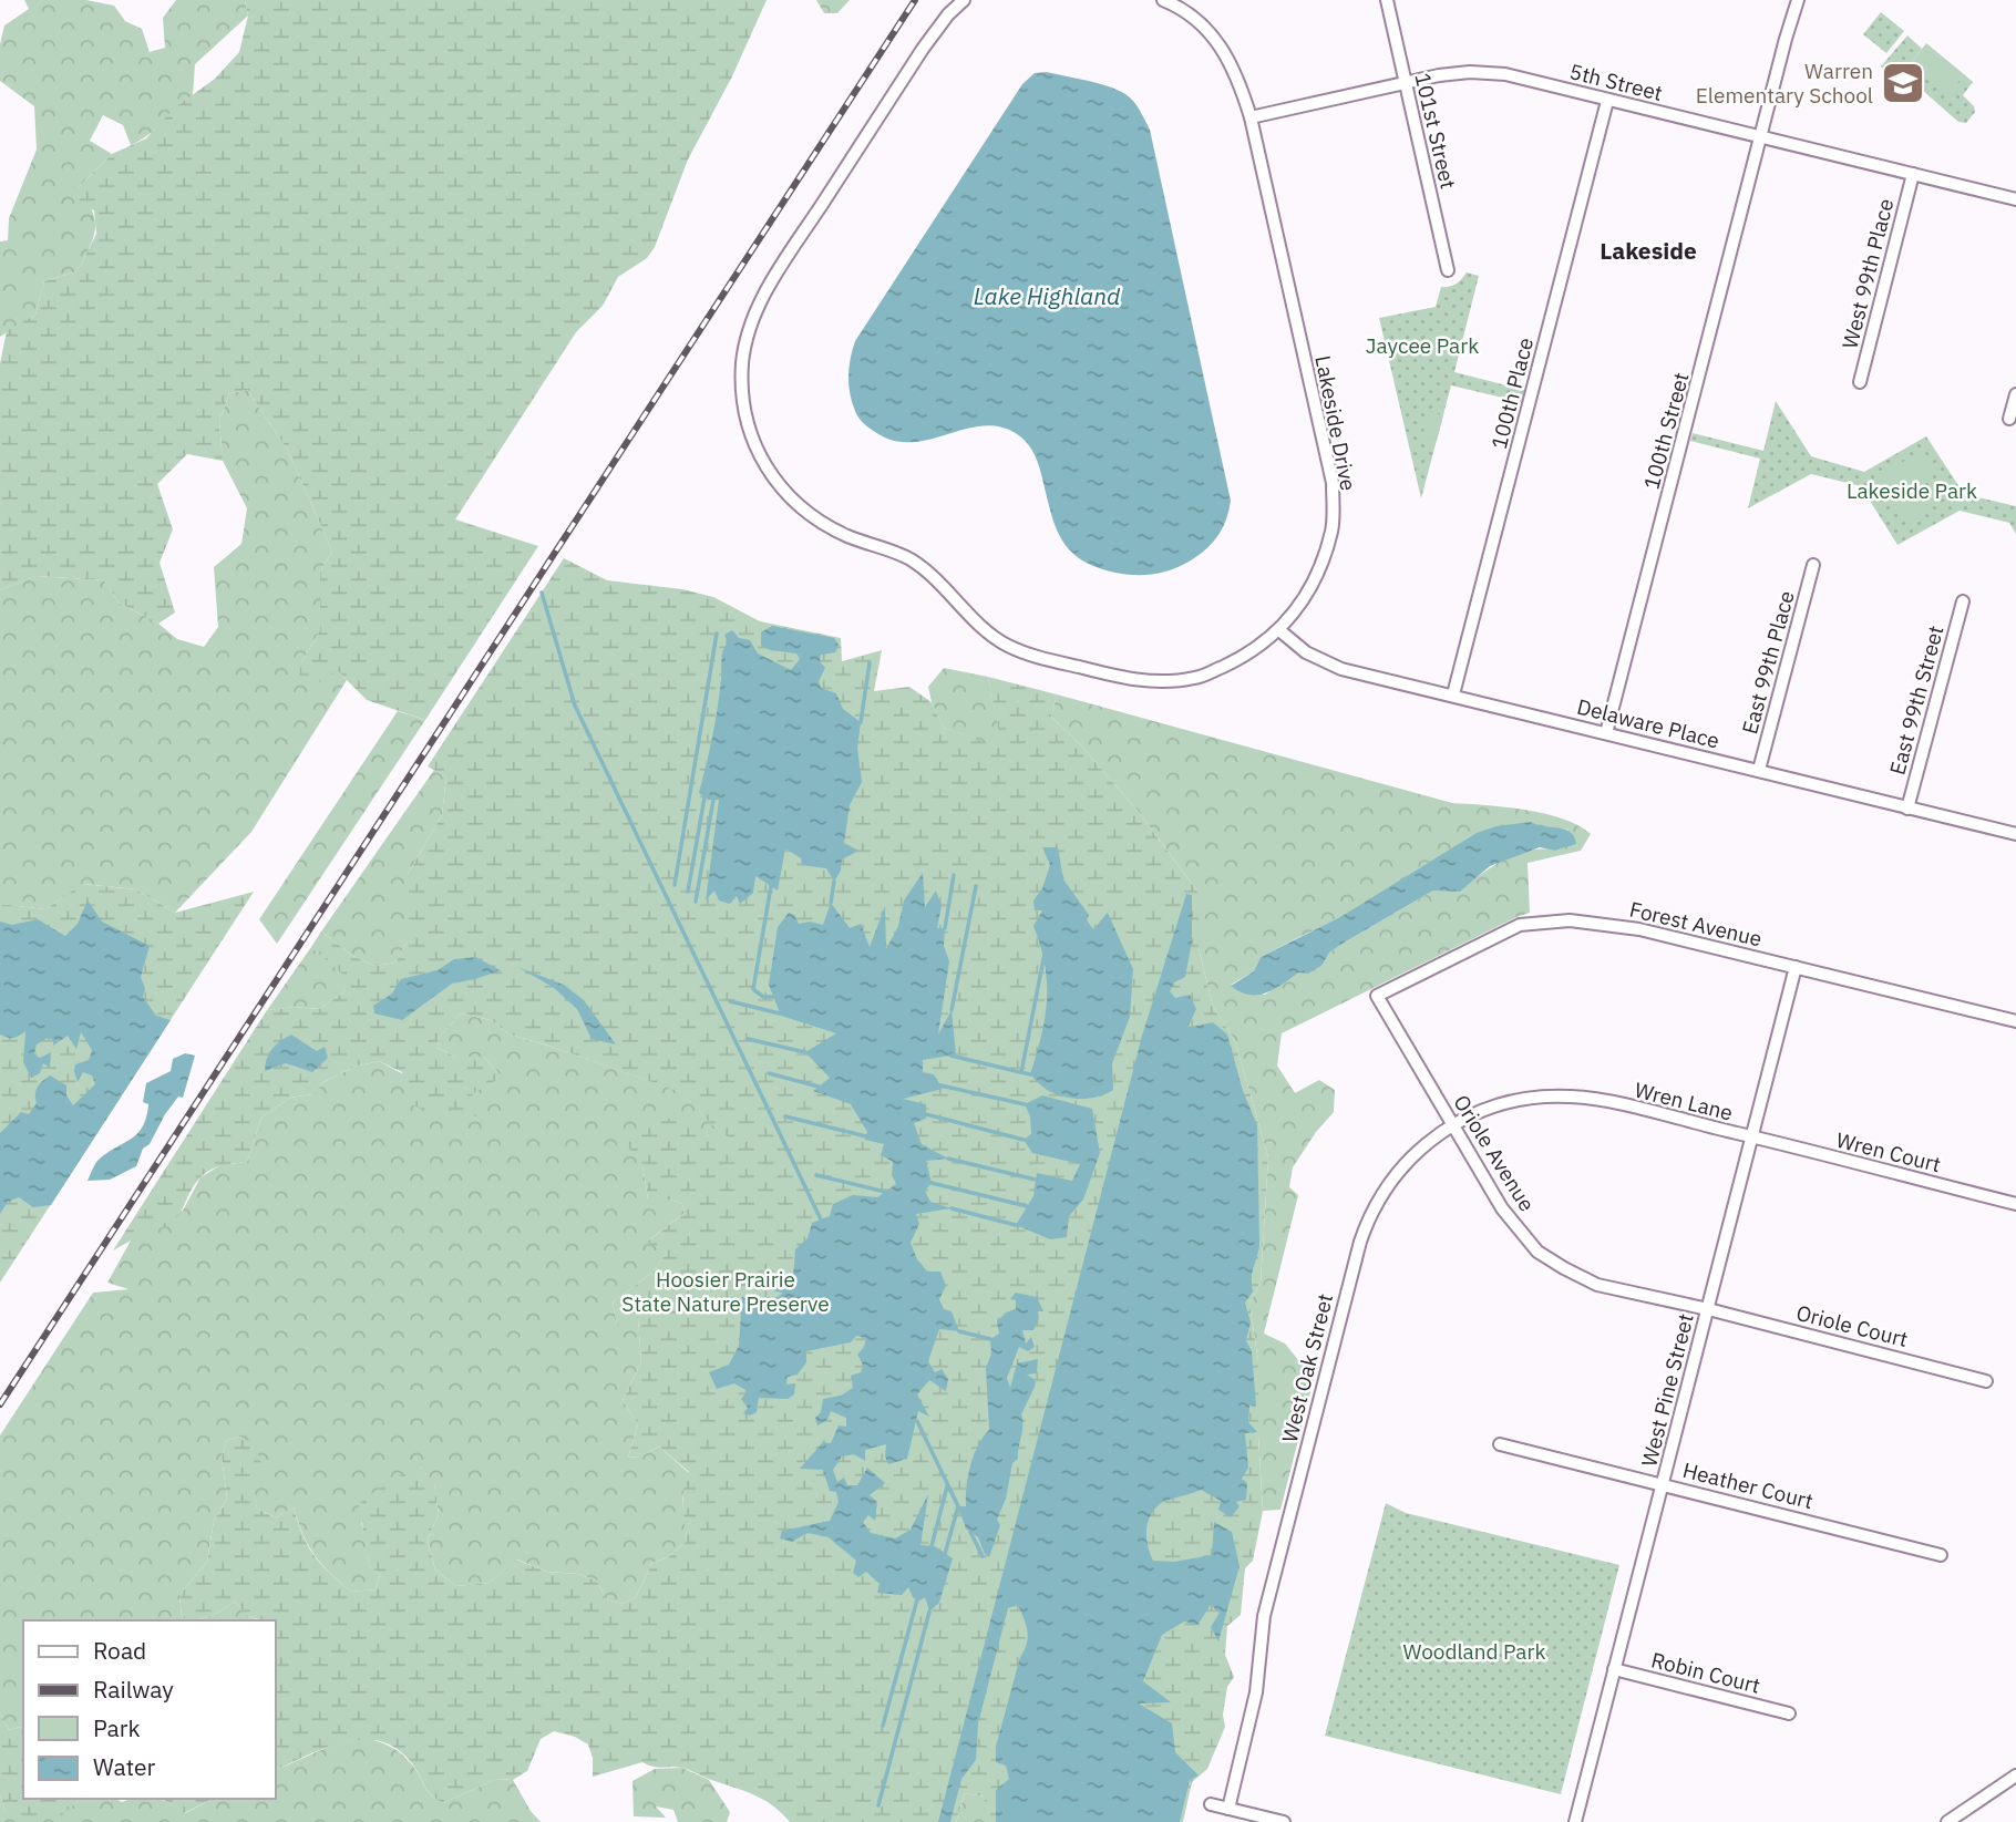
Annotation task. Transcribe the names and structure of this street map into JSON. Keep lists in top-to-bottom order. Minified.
{"streets":{"street":["5th Street","101st Street","West 99th Place","100th Place","Lakeside Drive","100th Street","East 99th Place","East 99th Street","Delaware Place","Forest Avenue","Wren Lane","Wren Court","Oriole Avenue","Oriole Court","West Oak Street","West Pine Street","Heather Court","Robin Court"]},"crossings":[["5th Street","101st Street"],["5th Street","West 99th Place"],["5th Street","100th Place"],["5th Street","Lakeside Drive"],["5th Street","100th Street"],["100th Place","Delaware Place"],["Lakeside Drive","Delaware Place"],["100th Street","Delaware Place"],["East 99th Place","Delaware Place"],["East 99th Street","Delaware Place"],["Forest Avenue","Oriole Avenue"],["Forest Avenue","West Pine Street"],["Wren Lane","Wren Court"],["Wren Lane","West Oak Street"],["Wren Lane","West Pine Street"],["Wren Court","West Pine Street"],["Oriole Avenue","Oriole Court"],["Oriole Avenue","West Oak Street"],["Oriole Avenue","West Pine Street"],["Oriole Court","West Pine Street"],["West Pine Street","Heather Court"],["West Pine Street","Robin Court"]],"districts":["Lakeside"],"water":["Lake Highland"],"parks":["Jaycee Park","Lakeside Park","Hoosier Prairie State Nature Preserve","Woodland Park"],"places":{"school or university":["Warren Elementary School"]},"legend":["Road","Railway","Park","Water"]}
